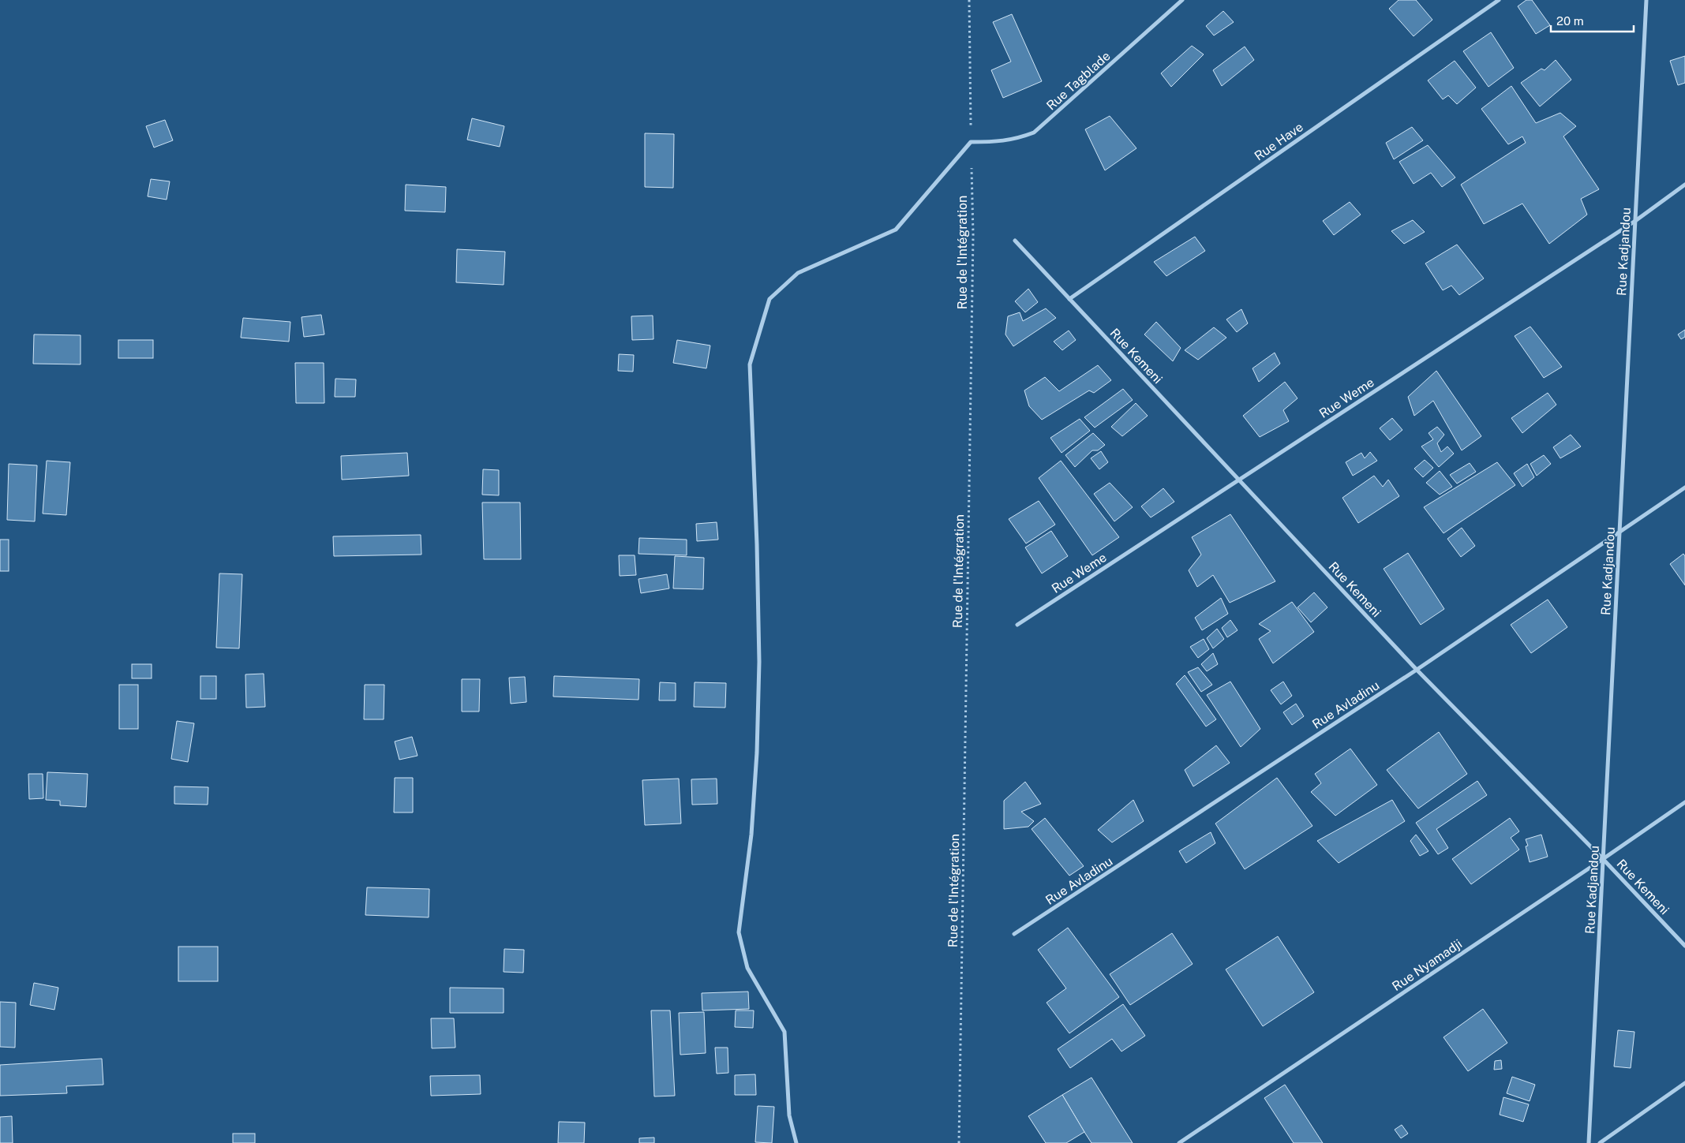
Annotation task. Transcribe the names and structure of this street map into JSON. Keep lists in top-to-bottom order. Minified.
{"streets":{"street":["Rue Tagblade","Rue Have","Rue Kadjandou","Rue Kemeni","Rue Weme","Rue Avladinu","Rue Nyamadji"],"path":["Rue de l'Intégration"]},"crossings":[["Rue Tagblade","Rue de l'Intégration"],["Rue Have","Rue Kemeni"],["Rue Kadjandou","Rue Kemeni"],["Rue Kadjandou","Rue Weme"],["Rue Kadjandou","Rue Avladinu"],["Rue Kadjandou","Rue Nyamadji"],["Rue Kemeni","Rue Weme"],["Rue Kemeni","Rue Avladinu"],["Rue Kemeni","Rue Nyamadji"]],"scale_bar":"20 m"}
